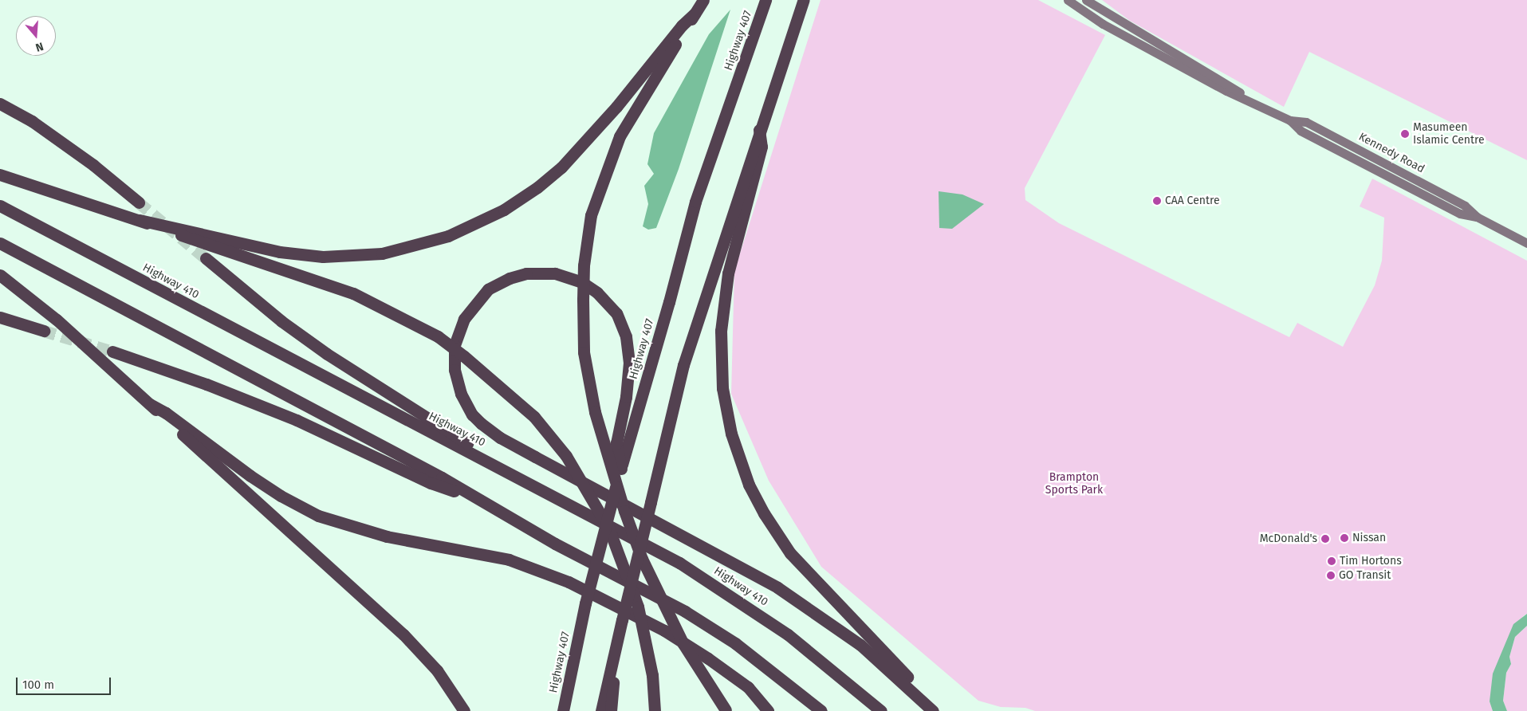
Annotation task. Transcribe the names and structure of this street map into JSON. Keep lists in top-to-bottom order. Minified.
{"streets":{"highway":["Highway 407","Highway 410"],"main road":["Kennedy Road"]},"parks":["Brampton Sports Park"],"places":["Masumeen Islamic Centre","CAA Centre","Nissan","McDonald's","Tim Hortons","GO Transit"],"scale_bar":"100 m","north":"bottom"}
